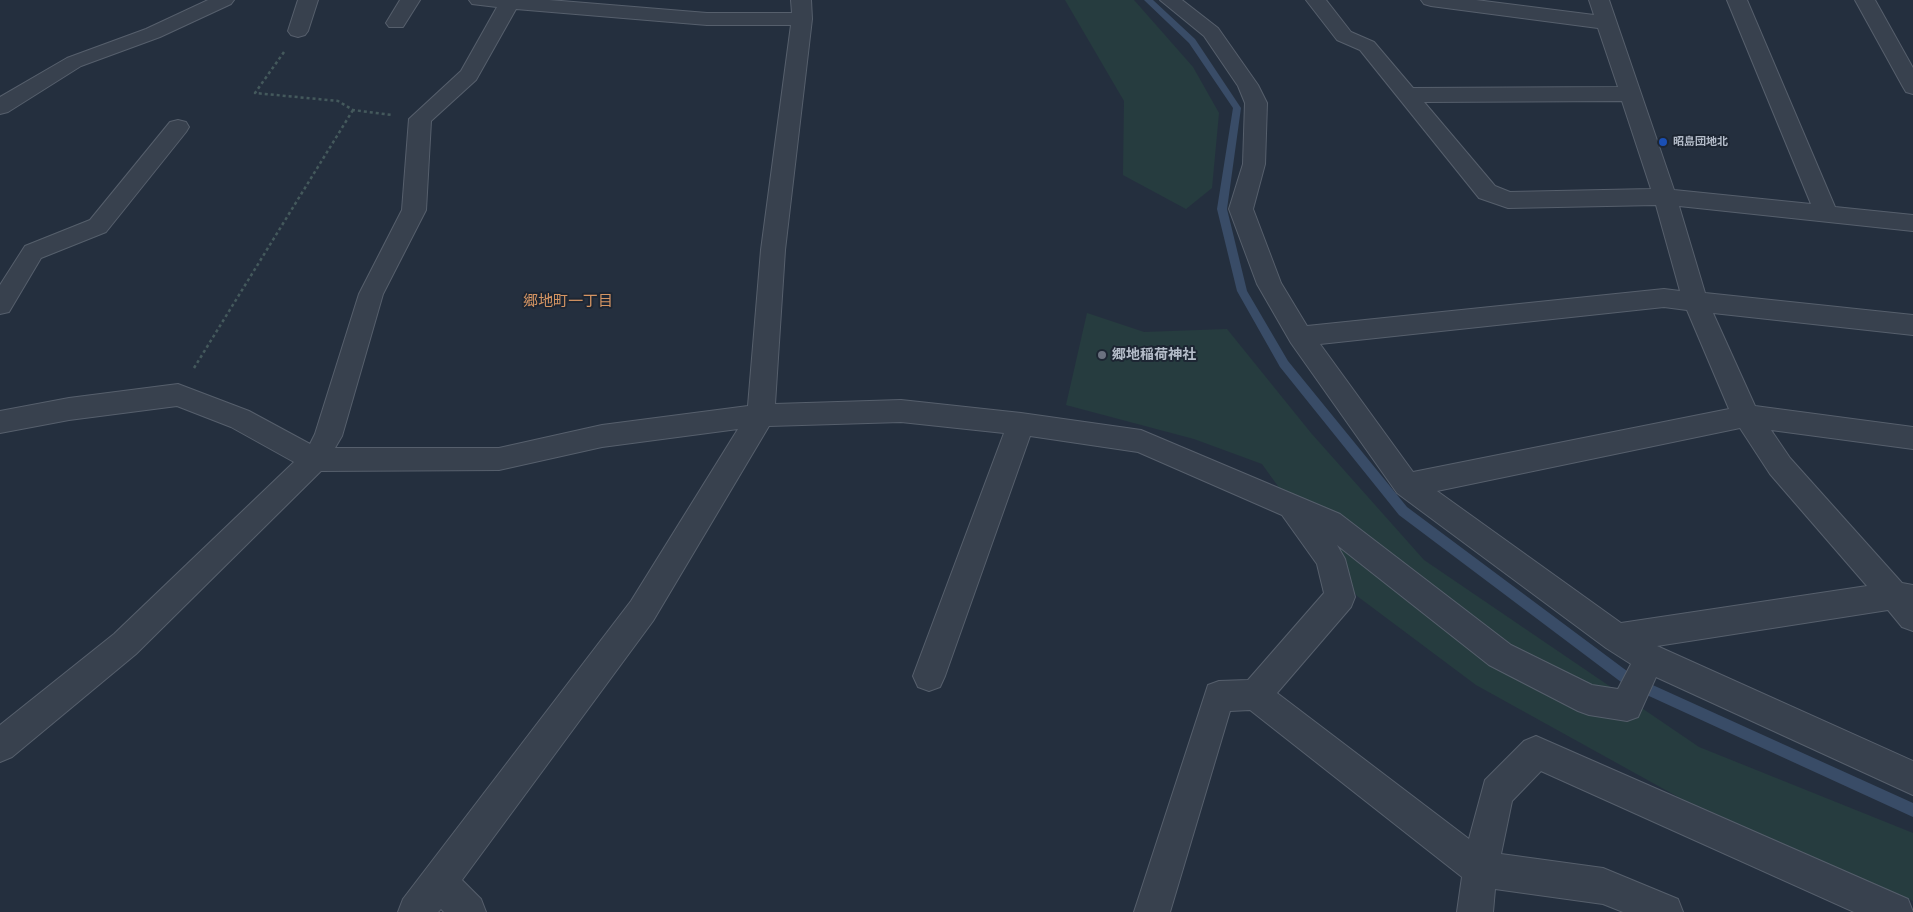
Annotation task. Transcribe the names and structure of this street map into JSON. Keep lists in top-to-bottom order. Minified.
{"districts":["郷地町一丁目"],"places":["昭島団地北","郷地稲荷神社"]}
